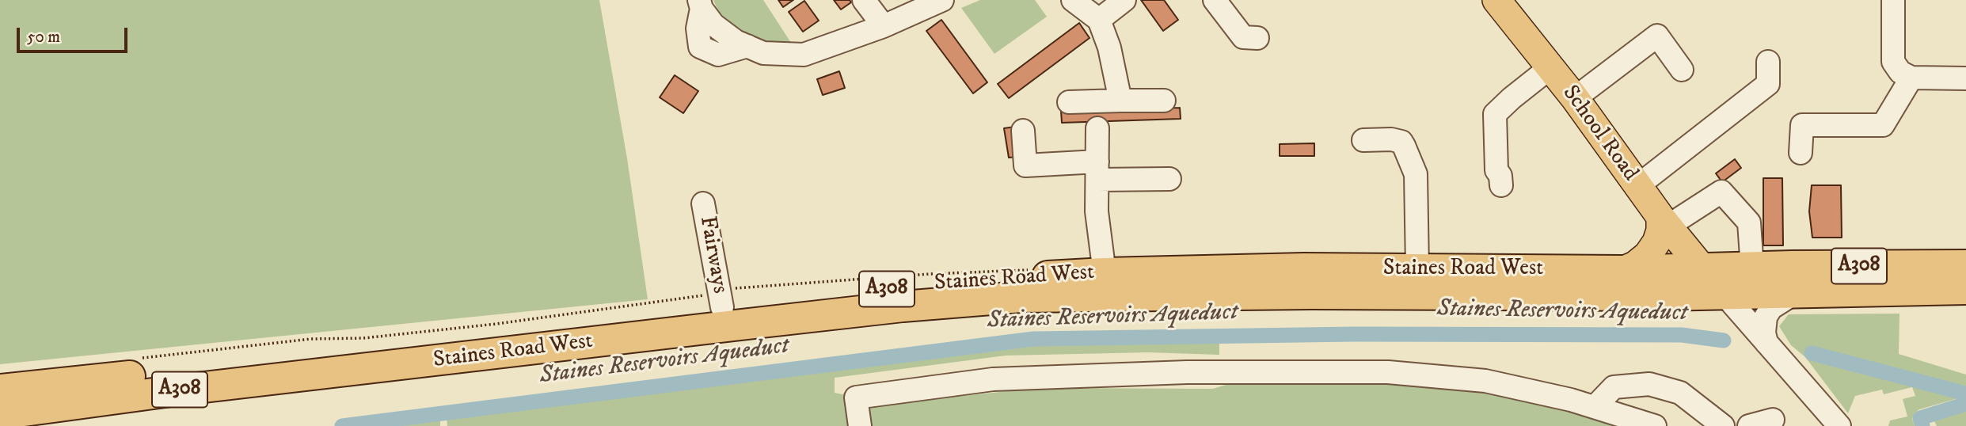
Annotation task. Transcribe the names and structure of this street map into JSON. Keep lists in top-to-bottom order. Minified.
{"streets":{"highway":["A308","Staines Road West"],"main road":["School Road"],"street":["Fairways"]},"crossings":[["School Road","A308"],["School Road","Staines Road West"],["Fairways","Staines Road West"],["A308","Staines Road West"]],"water":["Staines Reservoirs Aqueduct"],"scale_bar":"50 m"}
